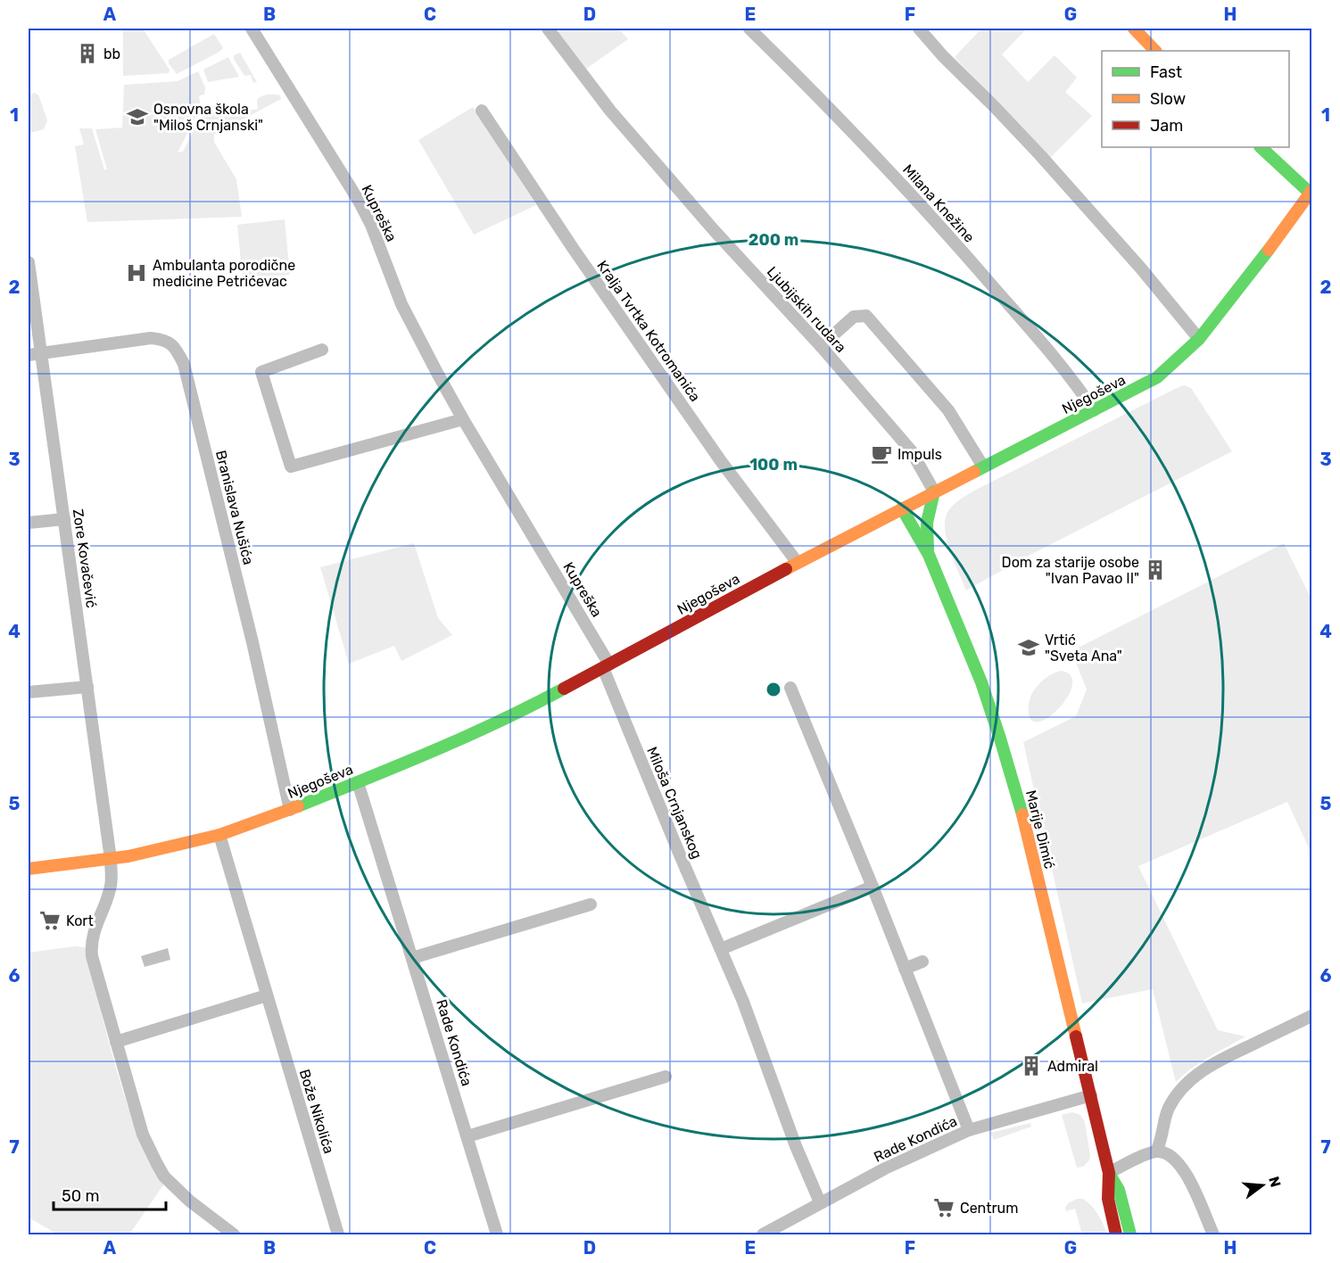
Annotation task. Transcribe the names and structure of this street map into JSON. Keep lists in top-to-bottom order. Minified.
{"streets":{"street":["Milana Knežine","Kupreška","Ljubijskih rudara","Kralja Tvrtka Kotromanića","Njegoševa","Branislava Nušića","Zore Kovačević","Miloša Crnjanskog","Marije Dimić","Rade Kondića","Bože Nikolića"]},"crossings":[["Milana Knežine","Njegoševa"],["Kupreška","Njegoševa"],["Kupreška","Miloša Crnjanskog"],["Ljubijskih rudara","Njegoševa"],["Kralja Tvrtka Kotromanića","Njegoševa"],["Njegoševa","Branislava Nušića"],["Njegoševa","Zore Kovačević"],["Njegoševa","Miloša Crnjanskog"],["Njegoševa","Marije Dimić"],["Njegoševa","Rade Kondića"],["Njegoševa","Bože Nikolića"],["Branislava Nušića","Zore Kovačević"],["Miloša Crnjanskog","Rade Kondića"],["Marije Dimić","Rade Kondića"]],"places":{"building":["bb","Dom za starije osobe \"Ivan Pavao II\"","Admiral"],"school or university":["Osnovna škola \"Miloš Crnjanski\"","Vrtić \"Sveta Ana\""],"hospital":["Ambulanta porodične medicine Petrićevac"],"cafe":["Impuls"],"supermarket":["Kort","Centrum"]},"legend":["Fast","Slow","Jam"],"scale_bar":"50 m","north":"right","grid":{"columns":["A","B","C","D","E","F","G","H"],"rows":["1","2","3","4","5","6","7"]},"rings":["200 m","100 m"]}
